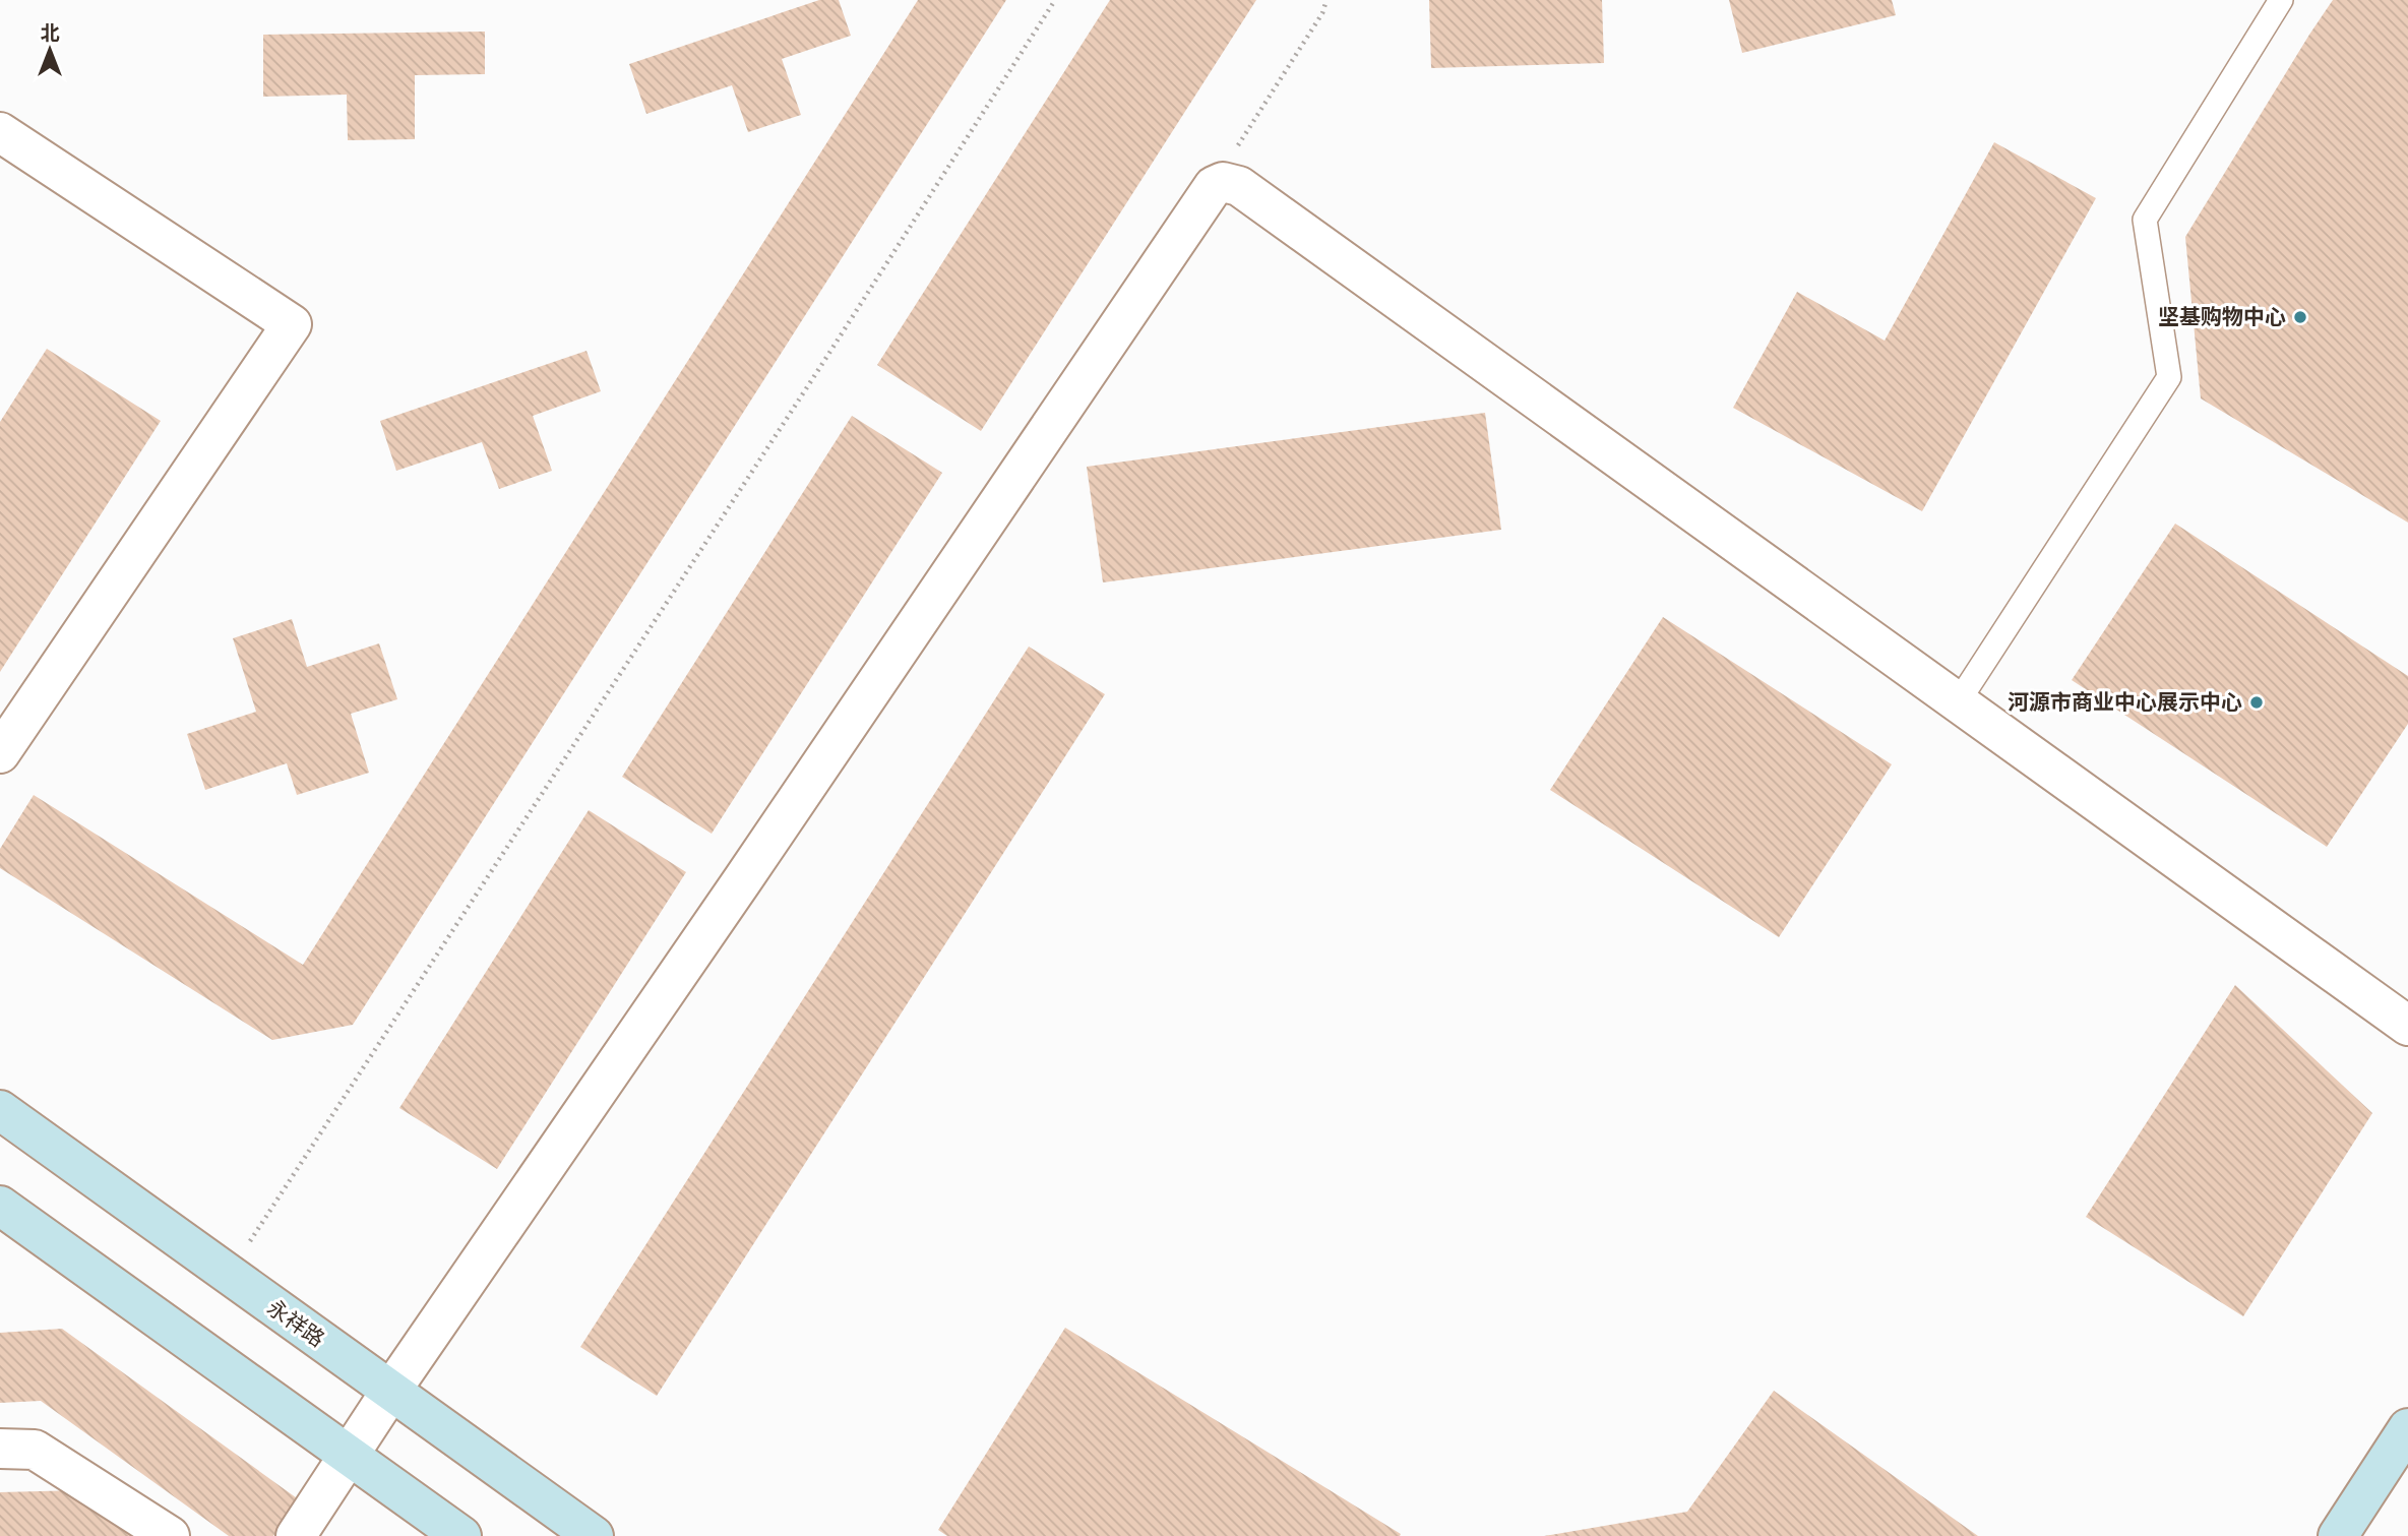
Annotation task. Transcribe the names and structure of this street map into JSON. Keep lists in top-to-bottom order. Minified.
{"streets":{"street":["永祥路"]},"places":["坚基购物中心","河源市商业中心展示中心"],"north":"top"}
